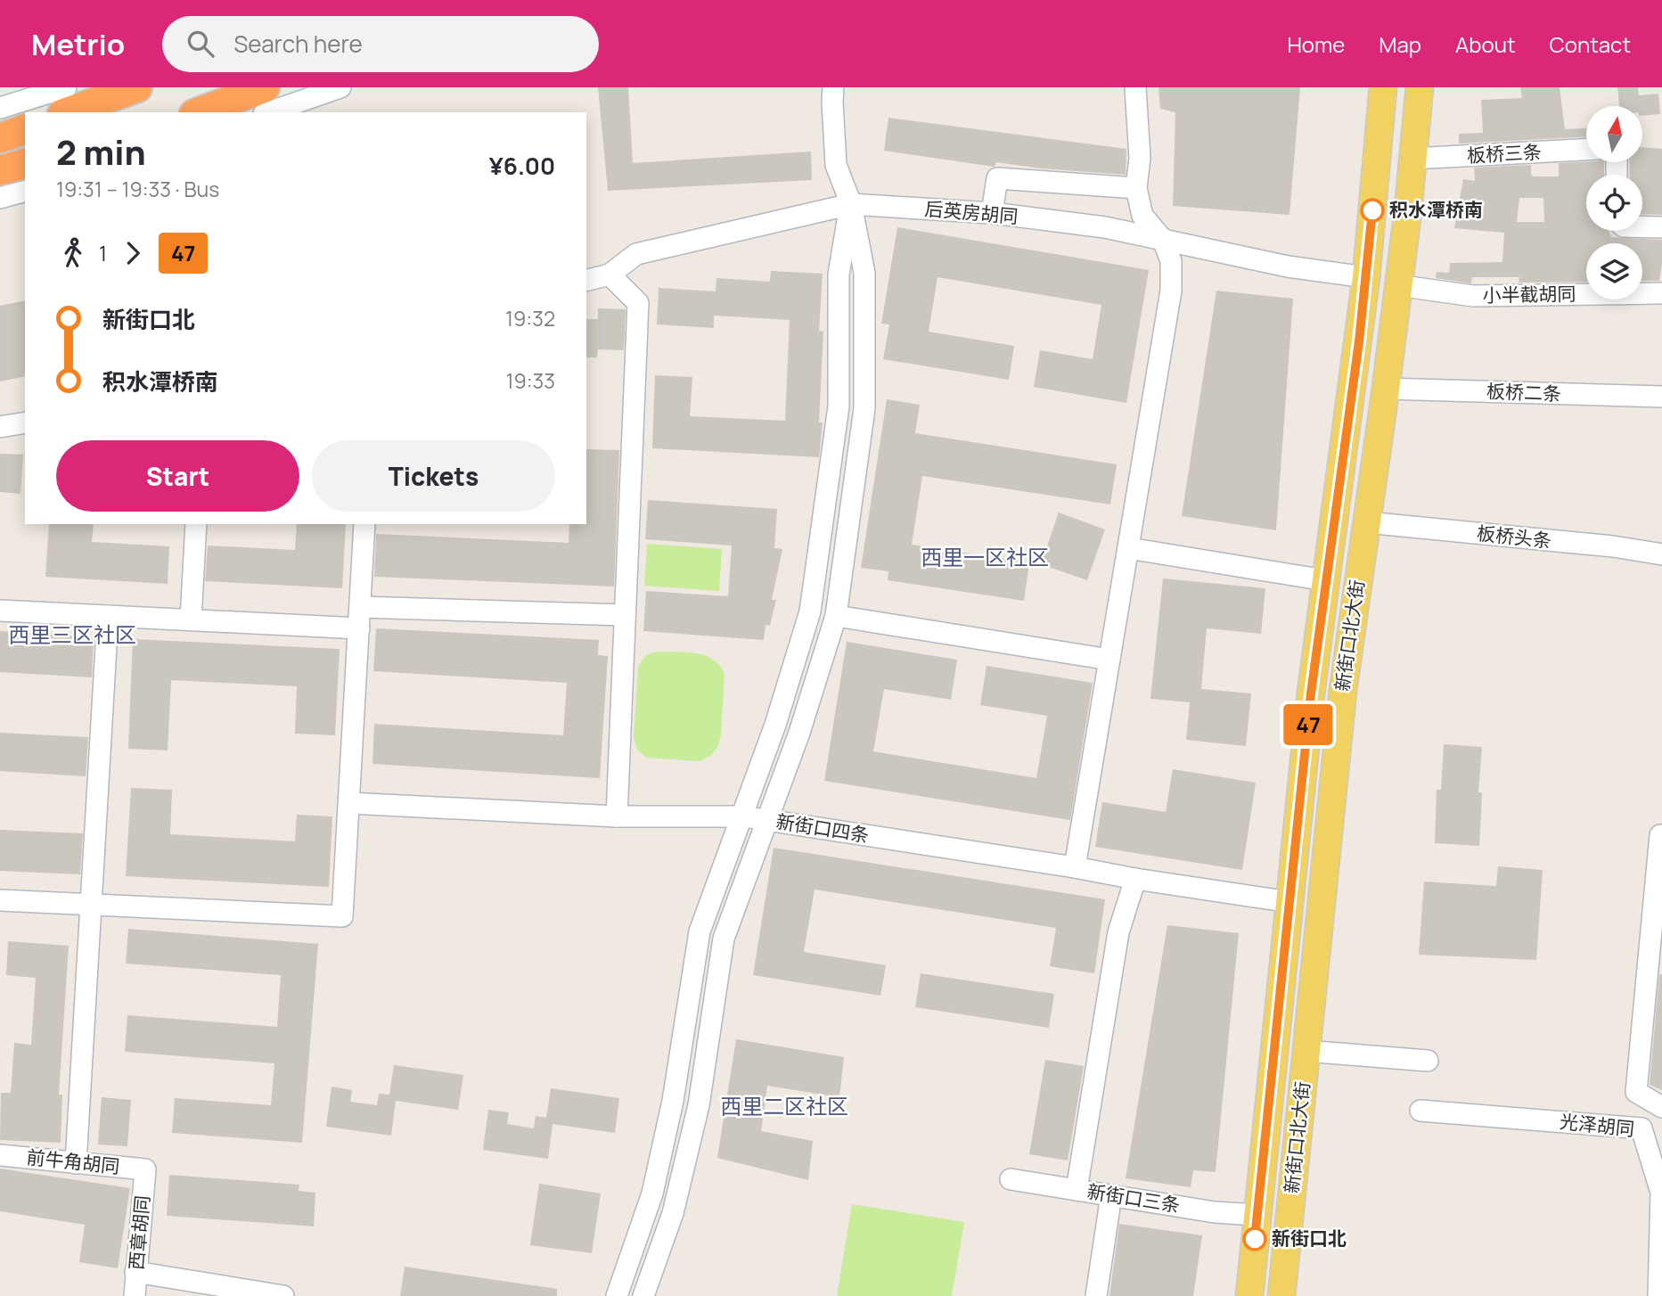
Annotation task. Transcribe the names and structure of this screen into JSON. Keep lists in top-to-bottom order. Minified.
{"streets":{"main road":["新街口北大街"],"street":["板桥三条","后英房胡同","小半截胡同","板桥二条","板桥头条","新街口四条","光泽胡同","前牛角胡同","新街口三条","西章胡同"]},"crossings":[["板桥三条","新街口北大街"],["后英房胡同","新街口北大街"],["小半截胡同","新街口北大街"],["板桥二条","新街口北大街"],["板桥头条","新街口北大街"],["新街口北大街","新街口四条"],["新街口北大街","新街口三条"],["前牛角胡同","西章胡同"]],"districts":["西里一区社区","西里三区社区","西里二区社区"],"places":["积水潭桥南","新街口北"],"lines":["bus line 47"],"north":"top","page":{"header":"Metrio","search":"Search here","nav":["Home","Map","About","Contact"],"on_map":"47","heading":["2 min","19:31 – 19:33 · Bus","¥6.00"],"legs":["1","47"],"list":[{"name":"新街口北","value":"19:32"},{"name":"积水潭桥南","value":"19:33"}],"buttons":["Start","Tickets"]}}
